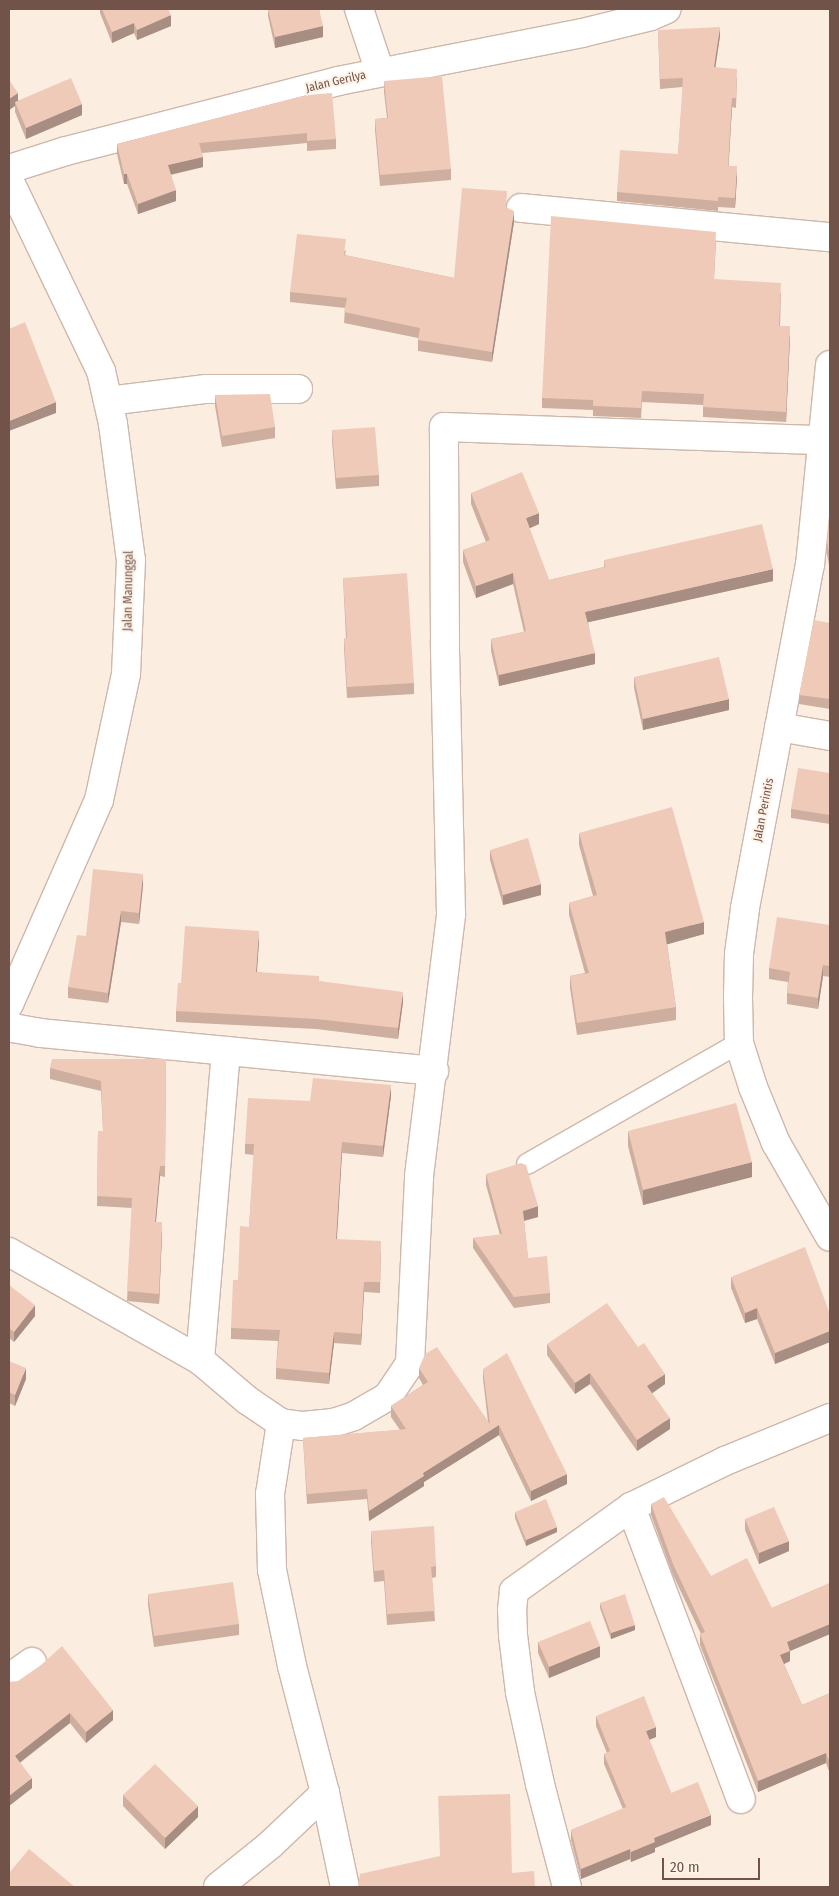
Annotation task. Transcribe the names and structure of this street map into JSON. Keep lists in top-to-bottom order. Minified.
{"streets":{"street":["Jalan Gerilya","Jalan Manunggal","Jalan Perintis"]},"scale_bar":"20 m"}
